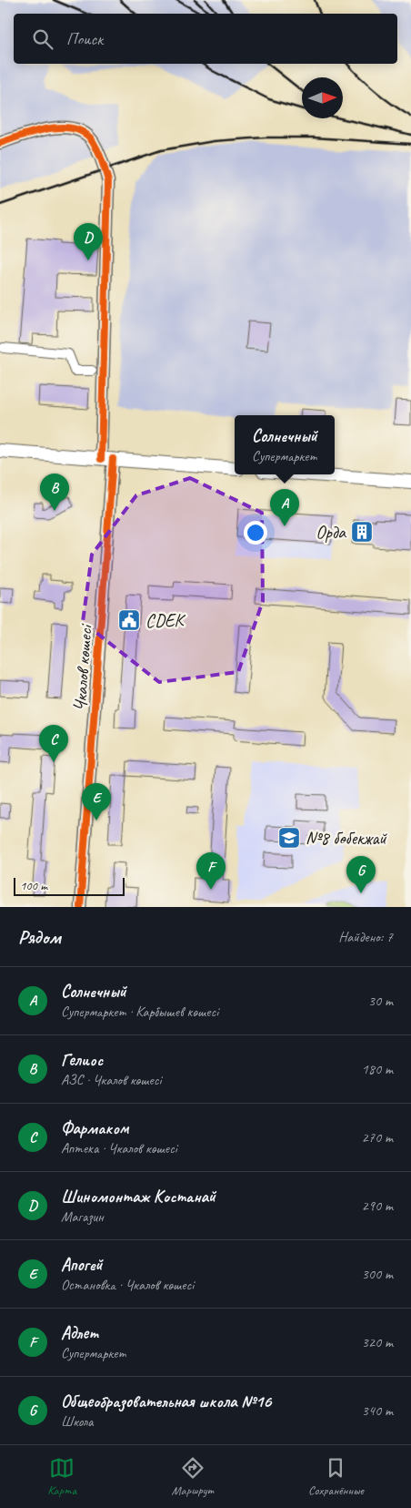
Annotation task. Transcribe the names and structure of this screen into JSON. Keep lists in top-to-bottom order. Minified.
{"streets":{"street":["Чкалов көшесі"]},"places":{"building":["Орда"],"public building":["CDEK"],"school or university":["№8 бөбекжай"]},"scale_bar":"100 m","north":"right","page":{"search":"Поиск","pins":["D","B","A","C","E","F","G"],"popup":["Солнечный","Супермаркет"],"scale":"100 m","heading":["Рядом","Найдено: 7"],"list":[{"mark":"A","name":"Солнечный","note":"Супермаркет · Карбышев көшесі","value":"30 m"},{"mark":"B","name":"Гелиос","note":"АЗС · Чкалов көшесі","value":"180 m"},{"mark":"C","name":"Фармаком","note":"Аптека · Чкалов көшесі","value":"270 m"},{"mark":"D","name":"Шиномонтаж Костанай","note":"Магазин","value":"290 m"},{"mark":"E","name":"Апогей","note":"Остановка · Чкалов көшесі","value":"300 m"},{"mark":"F","name":"Адлет","note":"Супермаркет","value":"320 m"},{"mark":"G","name":"Общеобразовательная школа №16","note":"Школа","value":"340 m"}],"nav":["Карта","Маршрут","Сохранённые"]}}
